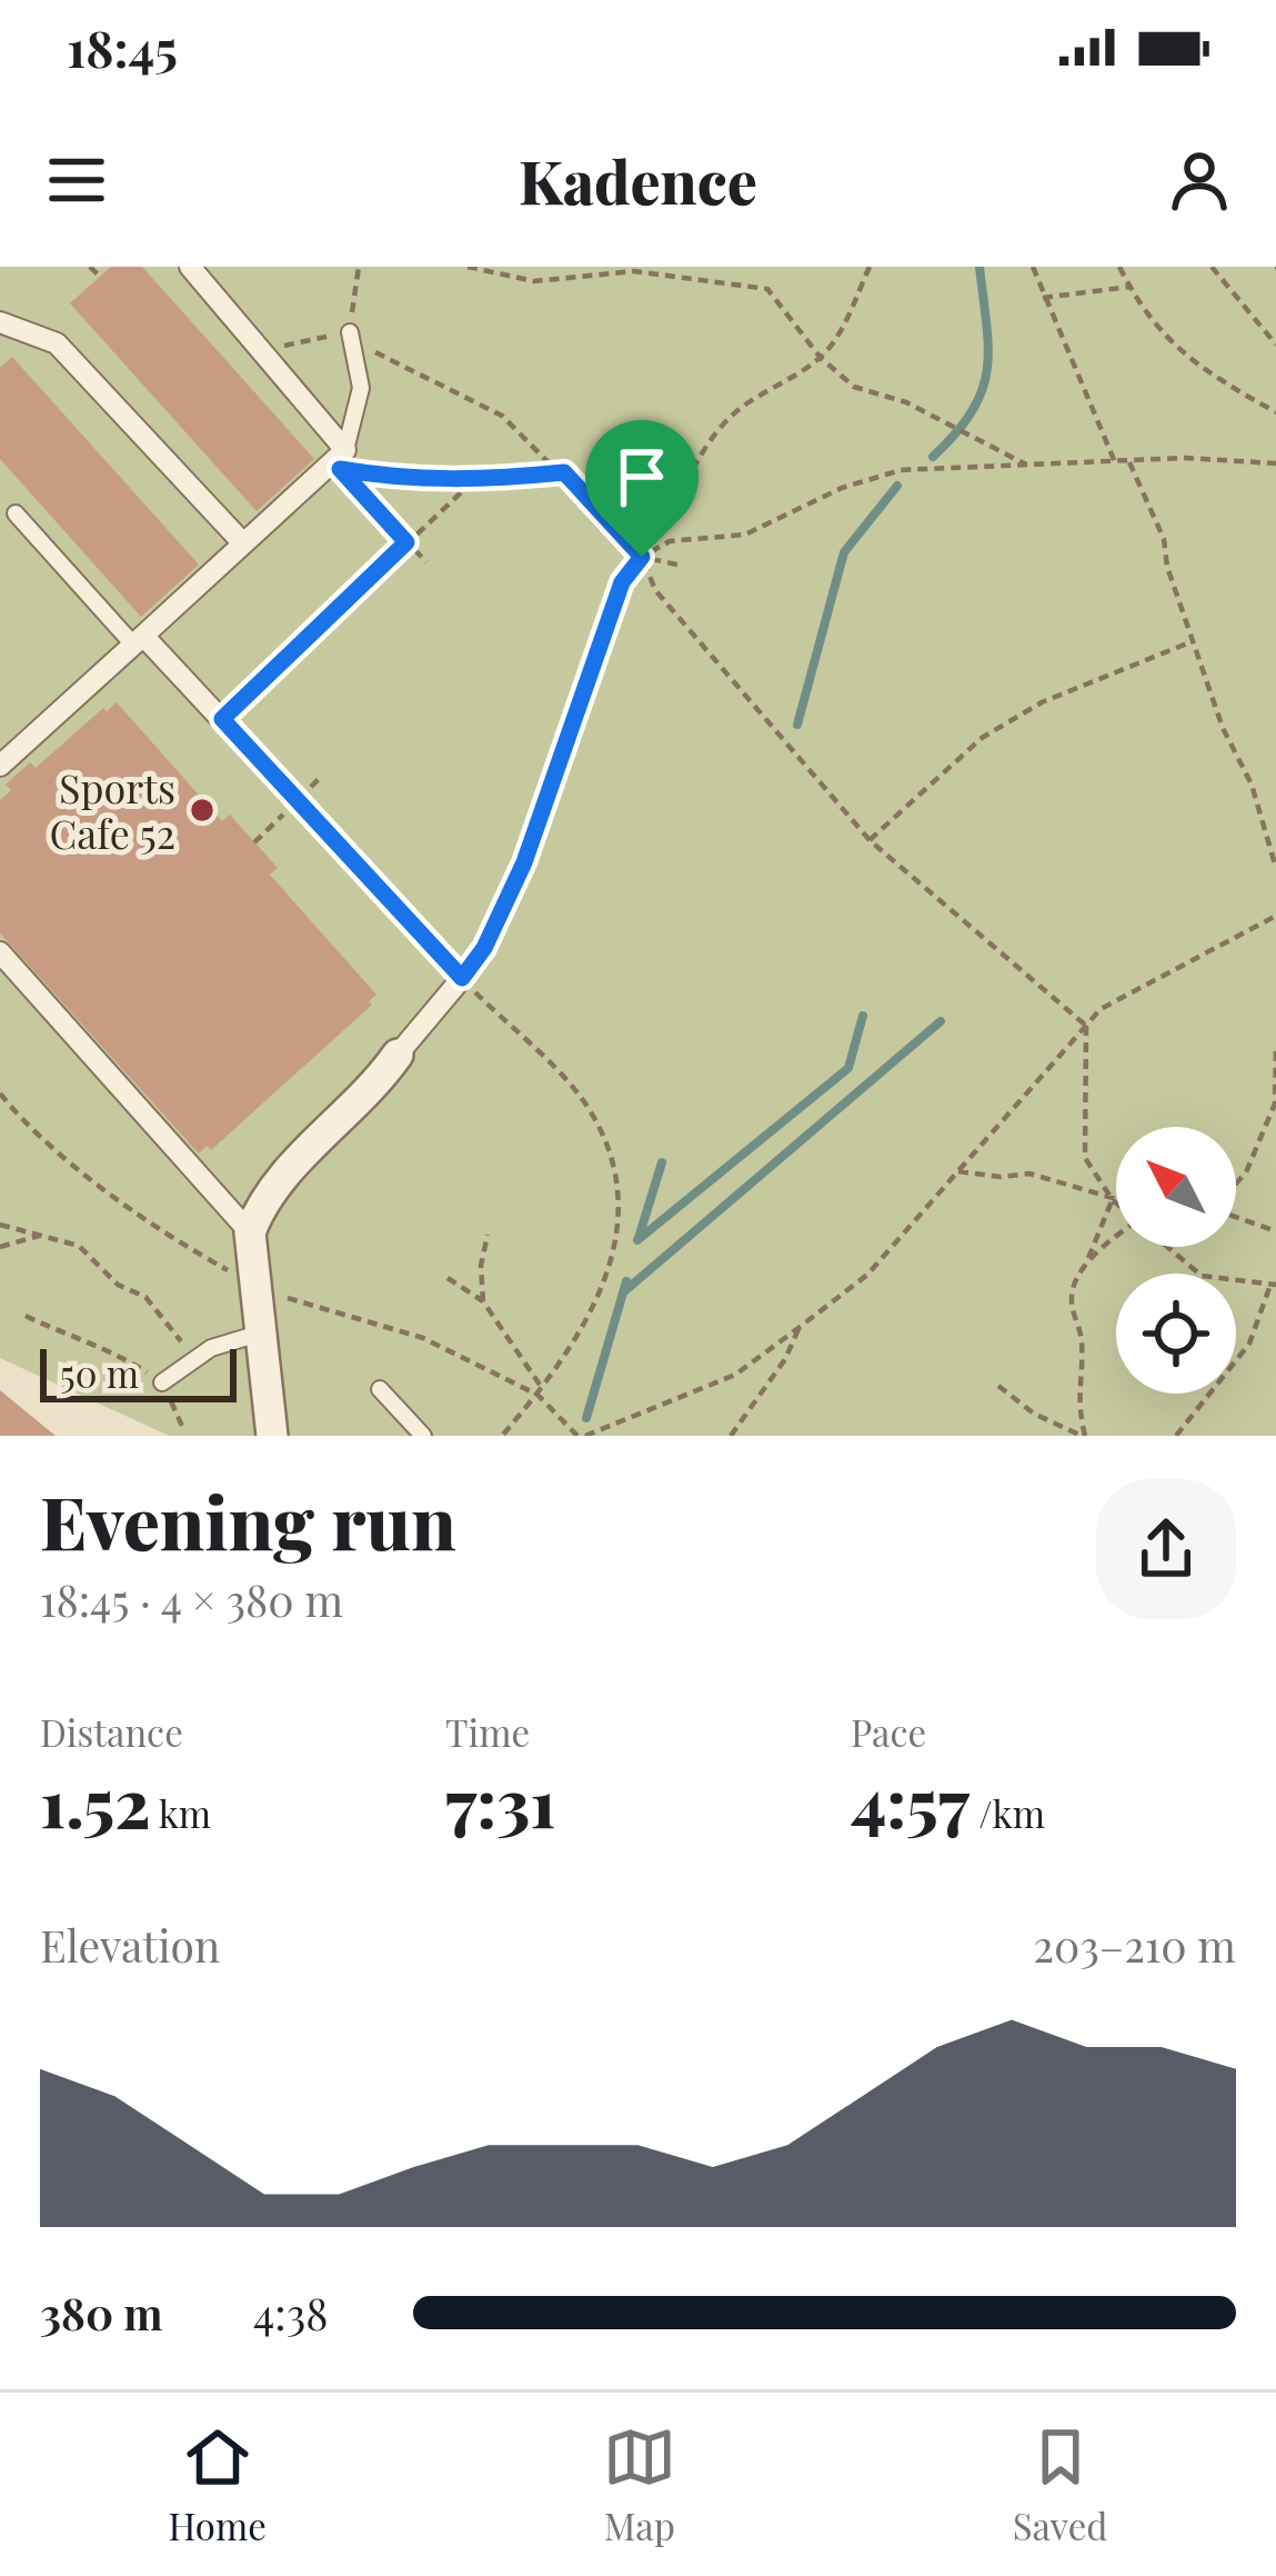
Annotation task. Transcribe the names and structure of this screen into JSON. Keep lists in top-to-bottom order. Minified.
{"places":["Sports Cafe 52"],"scale_bar":"50 m","north":"top left","page":{"status":"18:45","header":"Kadence","scale":"50 m","heading":["Evening run","18:45 · 4 × 380 m"],"stats":[["Distance","1.52 km"],["Time","7:31"],["Pace","4:57 /km"]],"chart":["Elevation","203–210 m"],"list":[{"name":"380 m","note":"4:38"}],"tabs":["Home","Map","Saved"]}}
